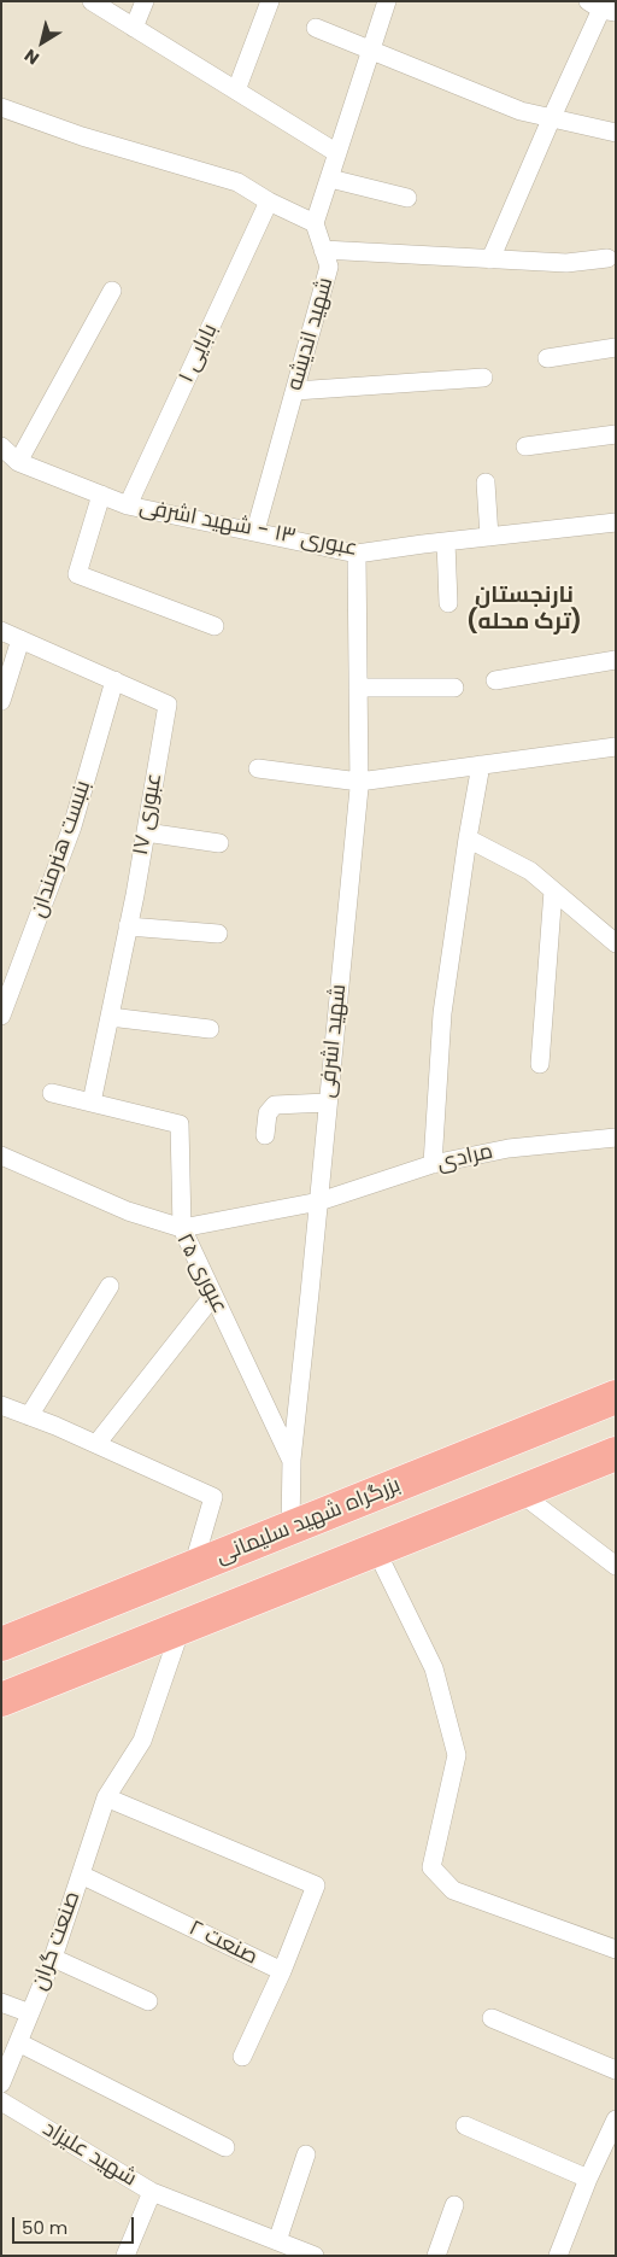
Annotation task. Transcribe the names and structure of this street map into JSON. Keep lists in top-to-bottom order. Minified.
{"streets":{"highway":["بزرگراه شهید سلیمانی"],"street":["شهید اندیشه","بابایی ۱","عبوری ۱۳ - شهید اشرفی","عبوری ۱۷","بنبست هنرمندان","شهید اشرفی","مرادی","عبوری ۲۵","صنعت گران","صنعت ۲","شهید علیزاد"]},"crossings":[["شهید اندیشه","عبوری ۱۳ - شهید اشرفی"],["بابایی ۱","عبوری ۱۳ - شهید اشرفی"],["عبوری ۱۳ - شهید اشرفی","شهید اشرفی"],["عبوری ۱۷","بنبست هنرمندان"],["شهید اشرفی","مرادی"],["شهید اشرفی","عبوری ۲۵"],["شهید اشرفی","بزرگراه شهید سلیمانی"],["مرادی","عبوری ۲۵"],["صنعت گران","صنعت ۲"]],"districts":["نارنجستان (ترک محله)"],"scale_bar":"50 m","north":"bottom left"}
